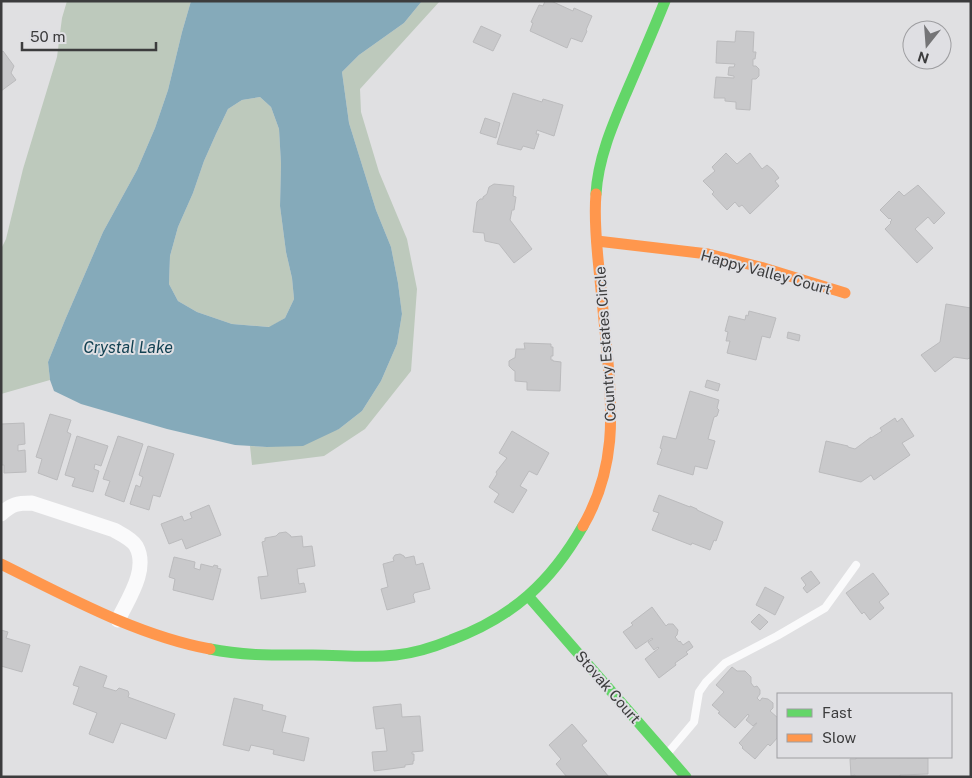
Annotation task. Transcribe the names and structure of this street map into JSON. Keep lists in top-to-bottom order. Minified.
{"streets":{"street":["Happy Valley Court","Country Estates Circle","Stovak Court"]},"crossings":[["Happy Valley Court","Country Estates Circle"],["Country Estates Circle","Stovak Court"]],"water":["Crystal Lake"],"legend":["Fast","Slow"],"scale_bar":"50 m","north":"bottom"}
